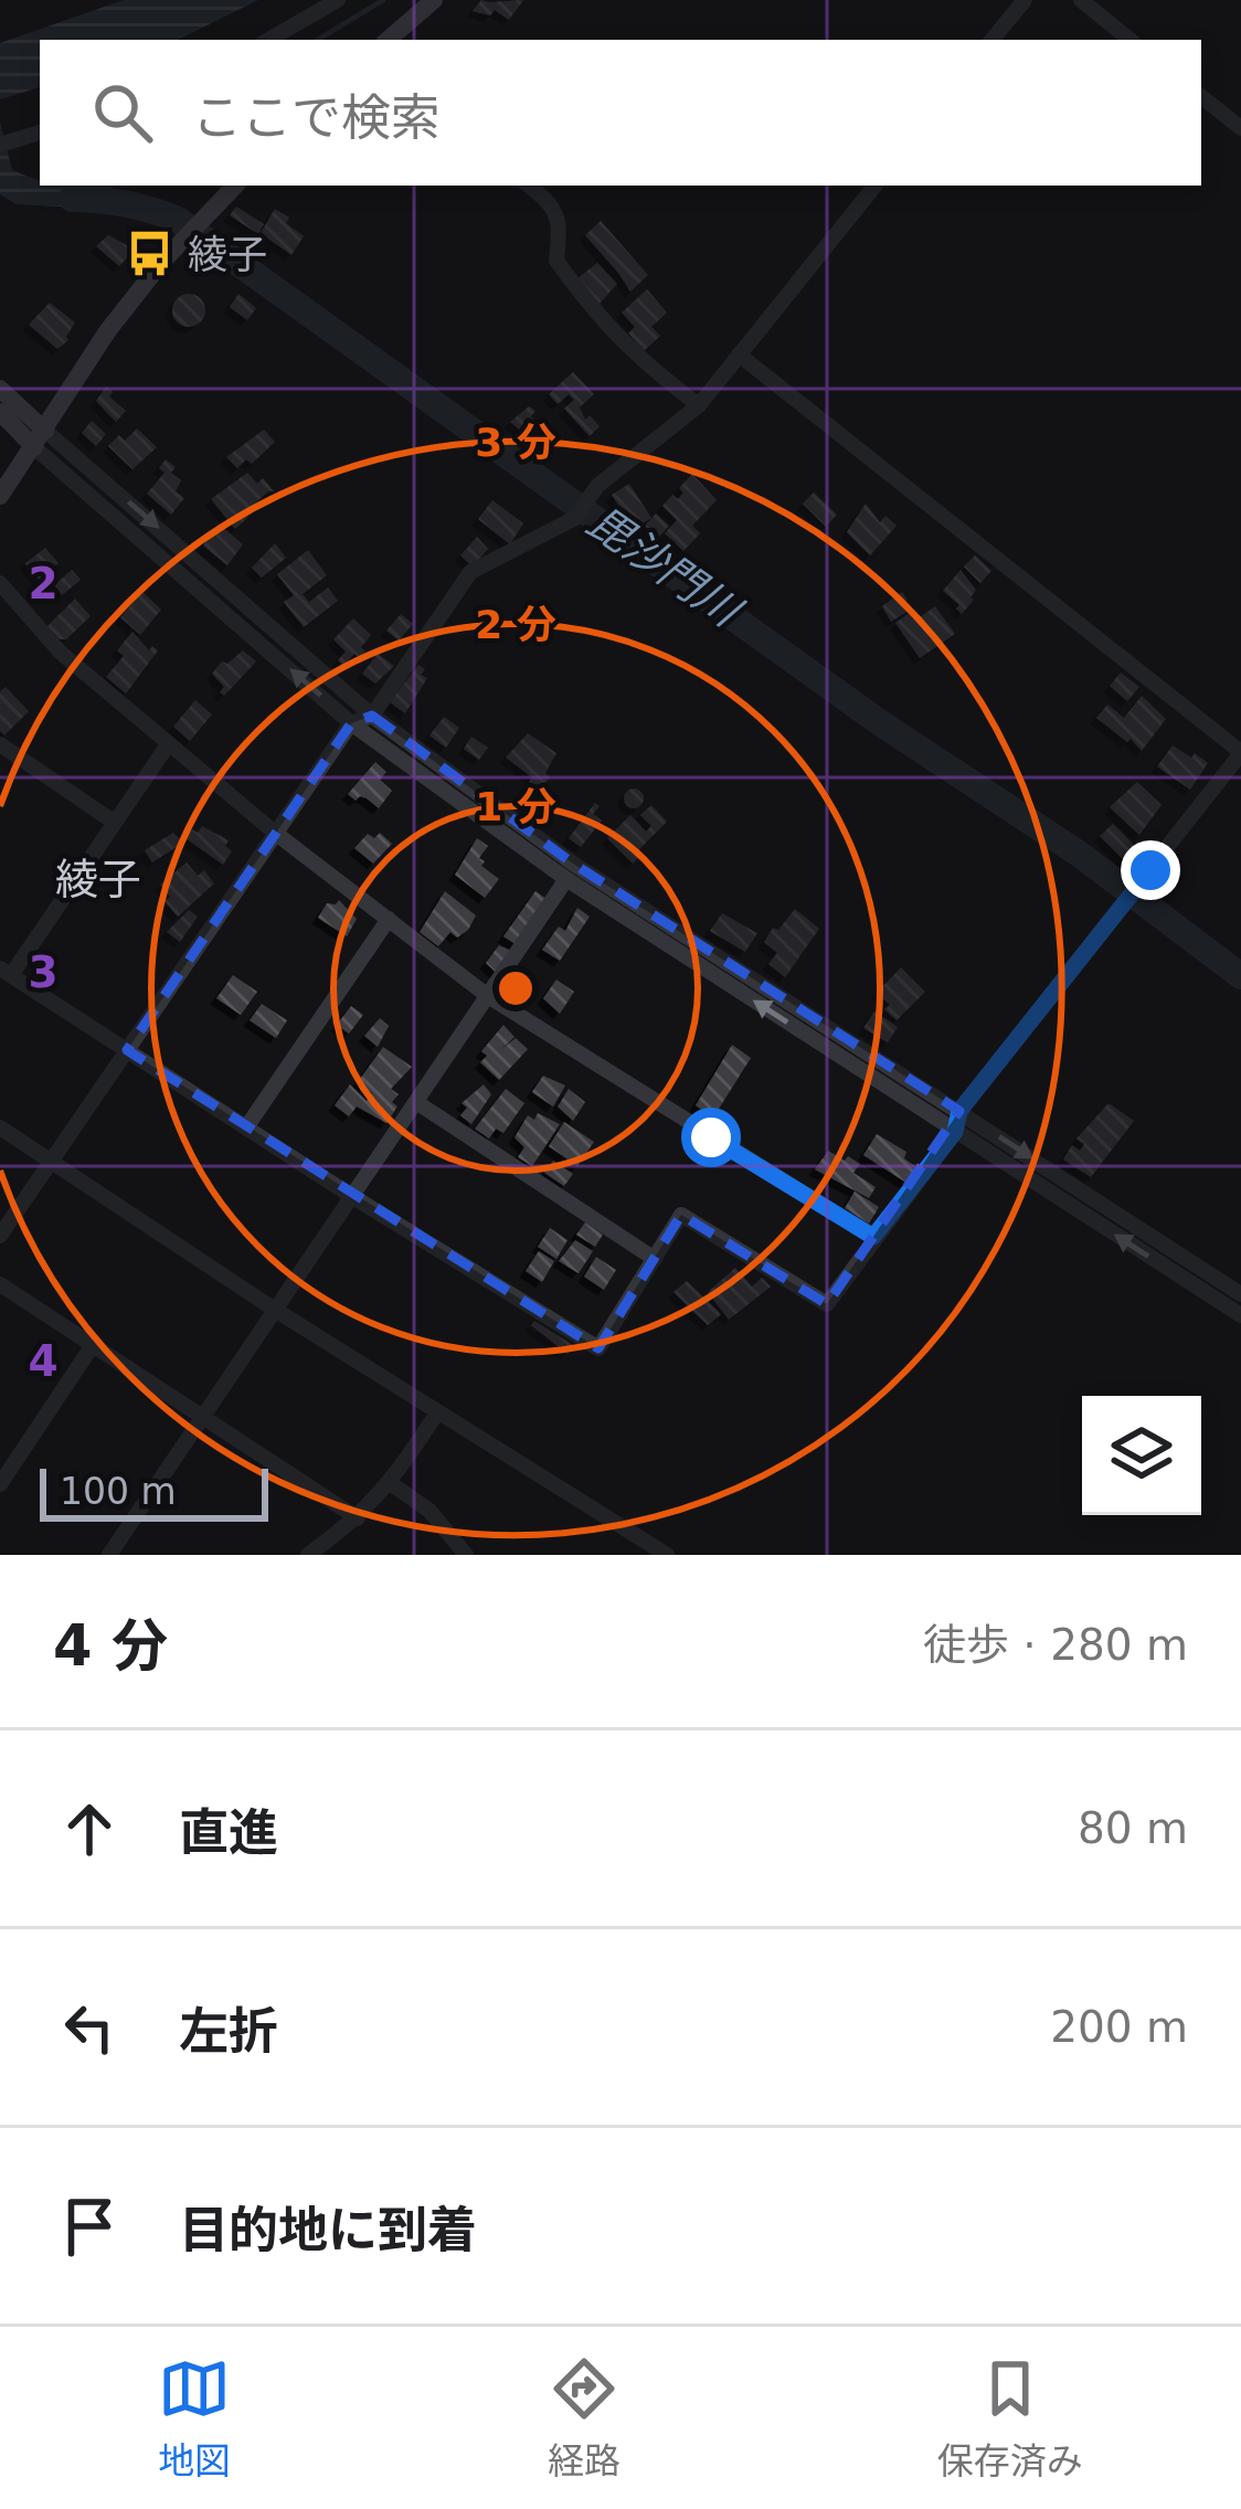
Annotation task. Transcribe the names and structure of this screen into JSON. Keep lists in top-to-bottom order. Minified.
{"districts":["綾子"],"water":["毘沙門川"],"places":{"bus stop":["綾子"]},"scale_bar":"100 m","page":{"search":"ここで検索","scale":"100 m","heading":["4 分","徒歩 · 280 m"],"list":[["直進","80 m"],["左折","200 m"],"目的地に到着"],"nav":["地図","経路","保存済み"]},"grid":{"rows":["2","3","4"]},"rings":["3 分","2 分","1 分"]}
